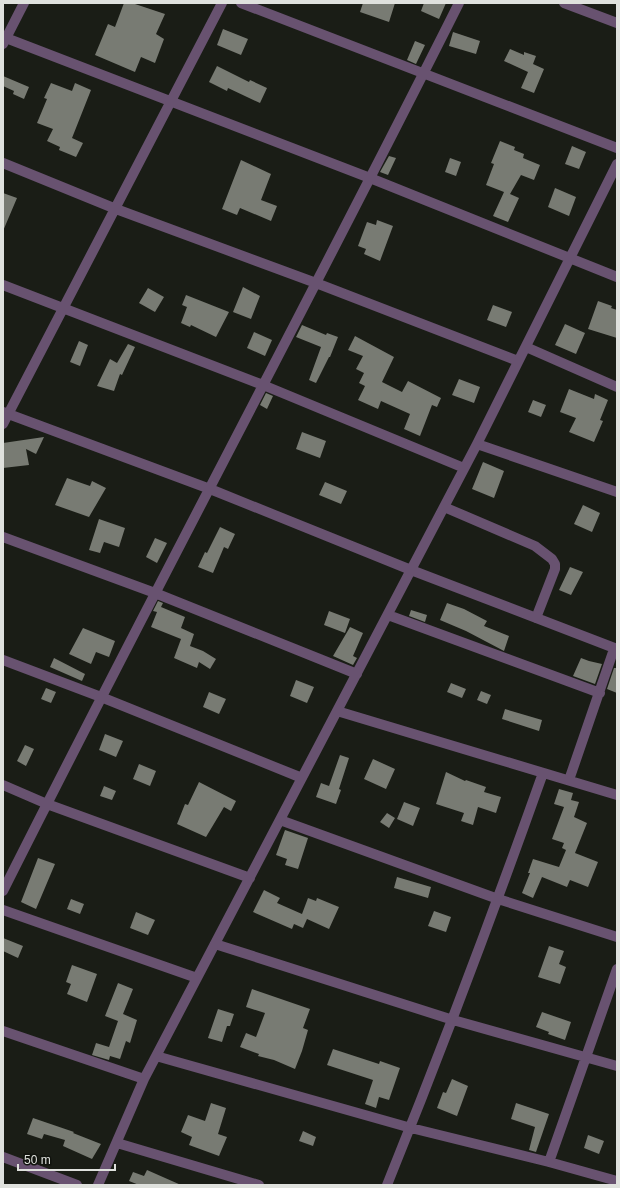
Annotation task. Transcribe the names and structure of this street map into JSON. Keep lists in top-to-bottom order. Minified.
{"scale_bar":"50 m"}
